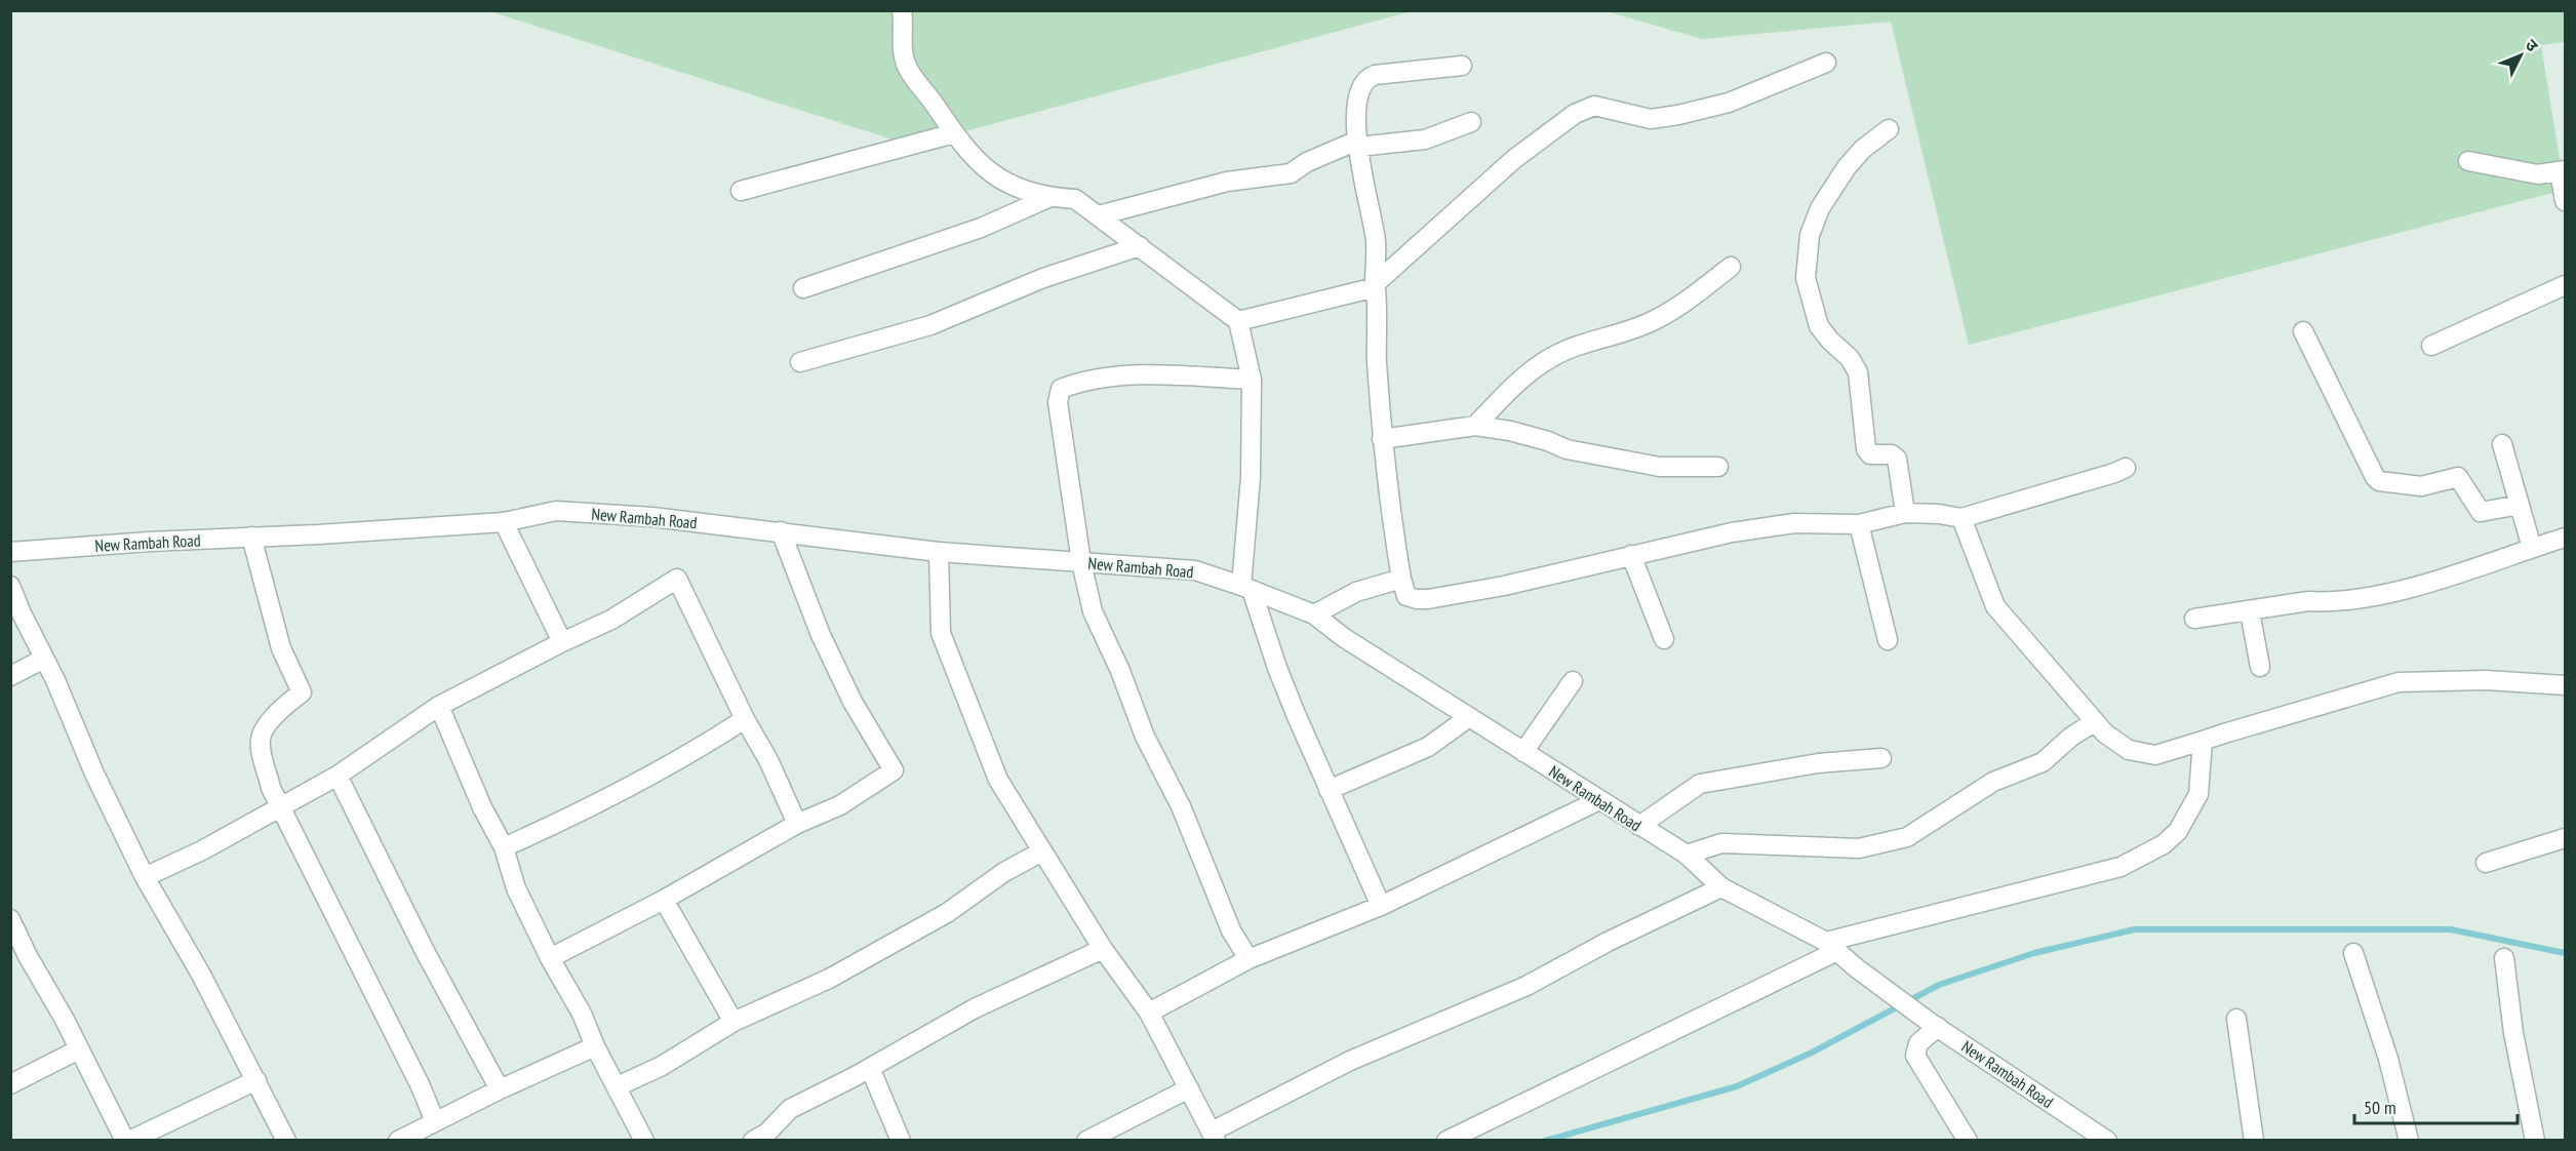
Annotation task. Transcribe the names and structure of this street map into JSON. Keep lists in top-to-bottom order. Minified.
{"streets":{"street":["New Rambah Road"]},"scale_bar":"50 m","north":"top right"}
